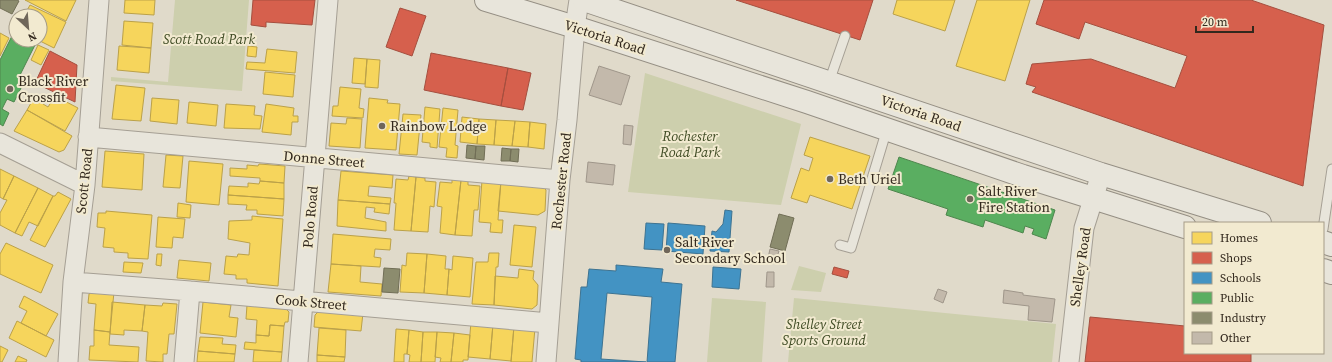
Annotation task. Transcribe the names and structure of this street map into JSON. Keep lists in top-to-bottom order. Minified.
{"streets":{"main road":["Victoria Road"],"street":["Donne Street","Scott Road","Rochester Road","Polo Road","Shelley Road","Cook Street"]},"crossings":[["Victoria Road","Rochester Road"],["Victoria Road","Shelley Road"],["Donne Street","Scott Road"],["Donne Street","Rochester Road"],["Donne Street","Polo Road"],["Scott Road","Cook Street"],["Rochester Road","Cook Street"],["Polo Road","Cook Street"]],"parks":["Scott Road Park","Rochester Road Park","Shelley Street Sports Ground"],"places":["Black River Crossfit","Rainbow Lodge","Beth Uriel","Salt River Fire Station","Salt River Secondary School"],"legend":["Homes","Shops","Schools","Public","Industry","Other"],"scale_bar":"20 m","north":"bottom right"}
